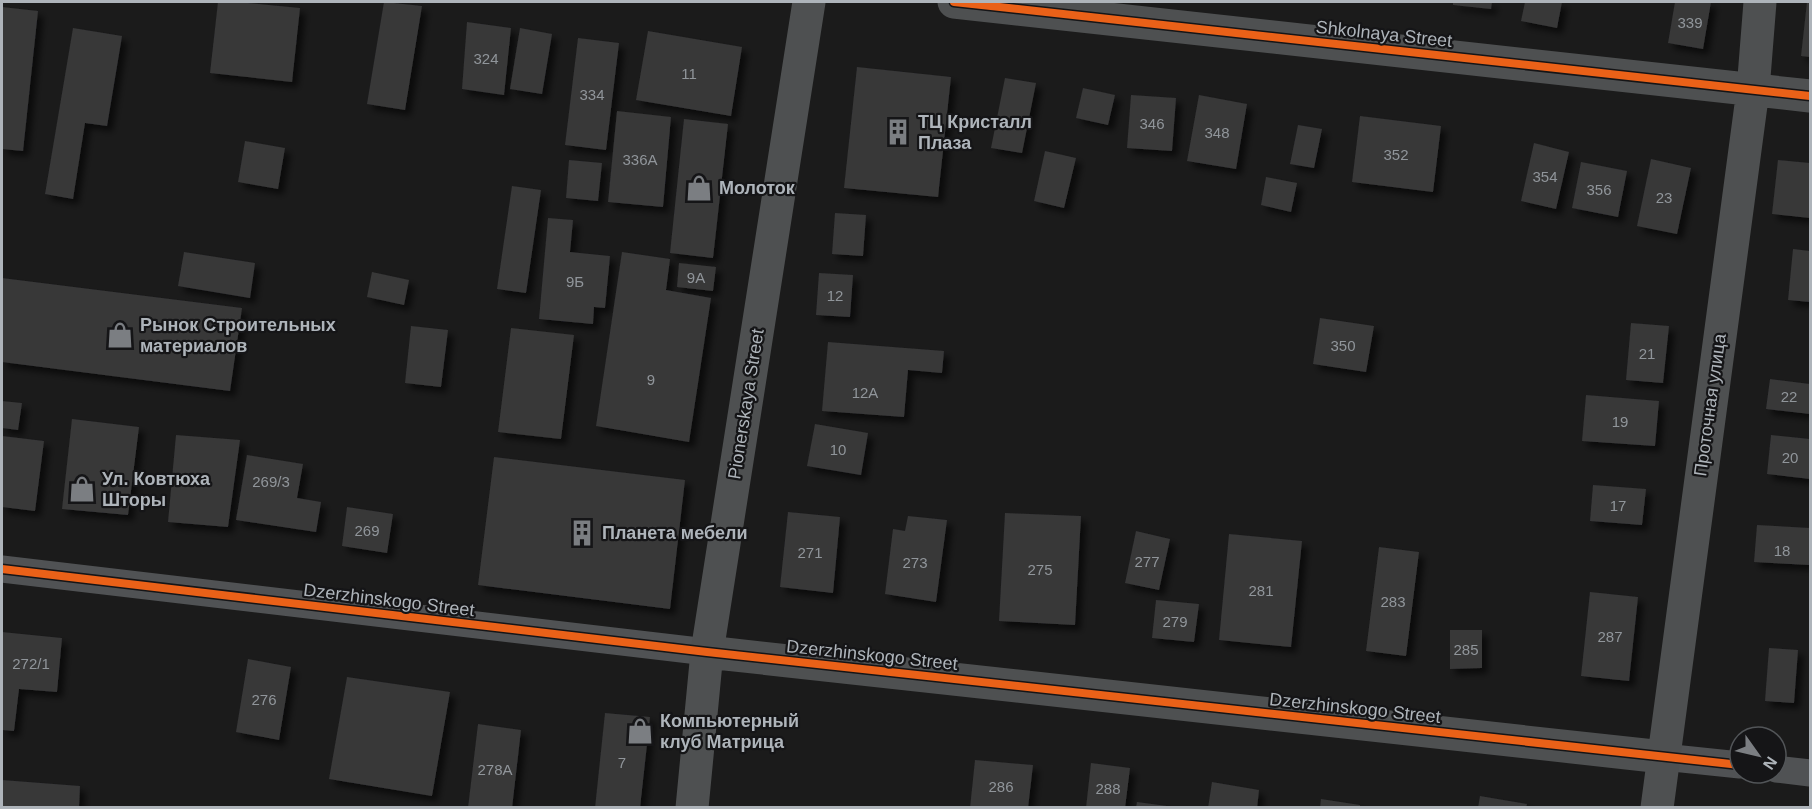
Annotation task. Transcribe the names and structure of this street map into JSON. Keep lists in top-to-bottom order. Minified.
{"streets":{"street":["Shkolnaya Street","Pionerskaya Street","Проточная улица","Dzerzhinskogo Street"]},"crossings":[["Shkolnaya Street","Проточная улица"],["Pionerskaya Street","Dzerzhinskogo Street"],["Проточная улица","Dzerzhinskogo Street"]],"places":{"building":["ТЦ Кристалл Плаза","Планета мебели"],"shop":["Молоток","Рынок Строительных материалов","Ул. Ковтюха Шторы","Компьютерный клуб Матрица"]},"house_numbers":["339","324","11","334","346","348","352","336А","354","356","23","9А","9Б","12","350","21","9","12А","22","19","10","20","269/3","17","269","18","271","277","273","275","281","283","279","287","285","272/1","276","7","278А","286","288"],"north":"bottom right"}
